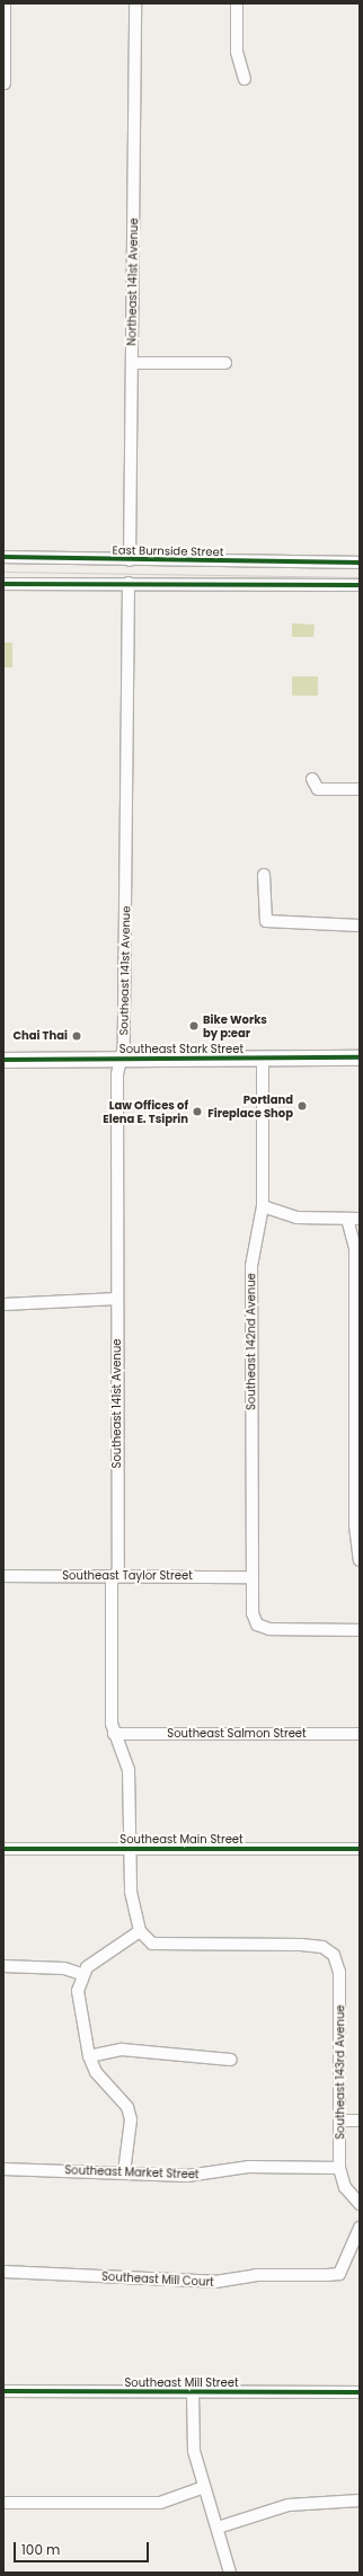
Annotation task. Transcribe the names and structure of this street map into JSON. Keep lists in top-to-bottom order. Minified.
{"streets":{"main road":["Southeast Stark Street"],"street":["Northeast 141st Avenue","East Burnside Street","Southeast 141st Avenue","Southeast 142nd Avenue","Southeast Taylor Street","Southeast Salmon Street","Southeast Main Street","Southeast 143rd Avenue","Southeast Market Street","Southeast Mill Court","Southeast Mill Street"]},"crossings":[["Northeast 141st Avenue","East Burnside Street"],["Southeast 141st Avenue","Southeast Stark Street"],["Southeast 141st Avenue","Southeast Taylor Street"],["Southeast 141st Avenue","Southeast Salmon Street"],["Southeast 141st Avenue","Southeast Main Street"],["Southeast 141st Avenue","Southeast 143rd Avenue"],["Southeast Stark Street","Southeast 142nd Avenue"],["Southeast 142nd Avenue","Southeast Taylor Street"],["Southeast 143rd Avenue","Southeast Market Street"]],"places":["Bike Works by p:ear","Chai Thai","Portland Fireplace Shop","Law Offices of Elena E. Tsiprin"],"scale_bar":"100 m"}
